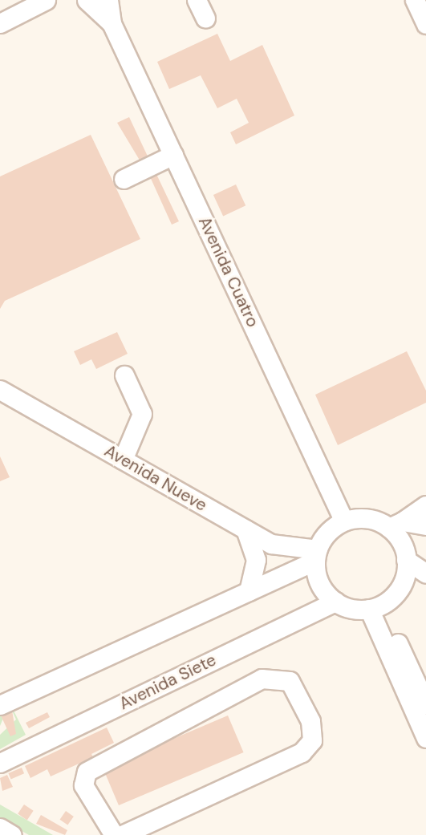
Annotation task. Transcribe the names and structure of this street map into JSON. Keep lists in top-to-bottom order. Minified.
{"streets":{"street":["Avenida Cuatro","Avenida Nueve","Avenida Siete"]},"crossings":[["Avenida Cuatro","Avenida Nueve"],["Avenida Cuatro","Avenida Siete"],["Avenida Nueve","Avenida Siete"]]}
